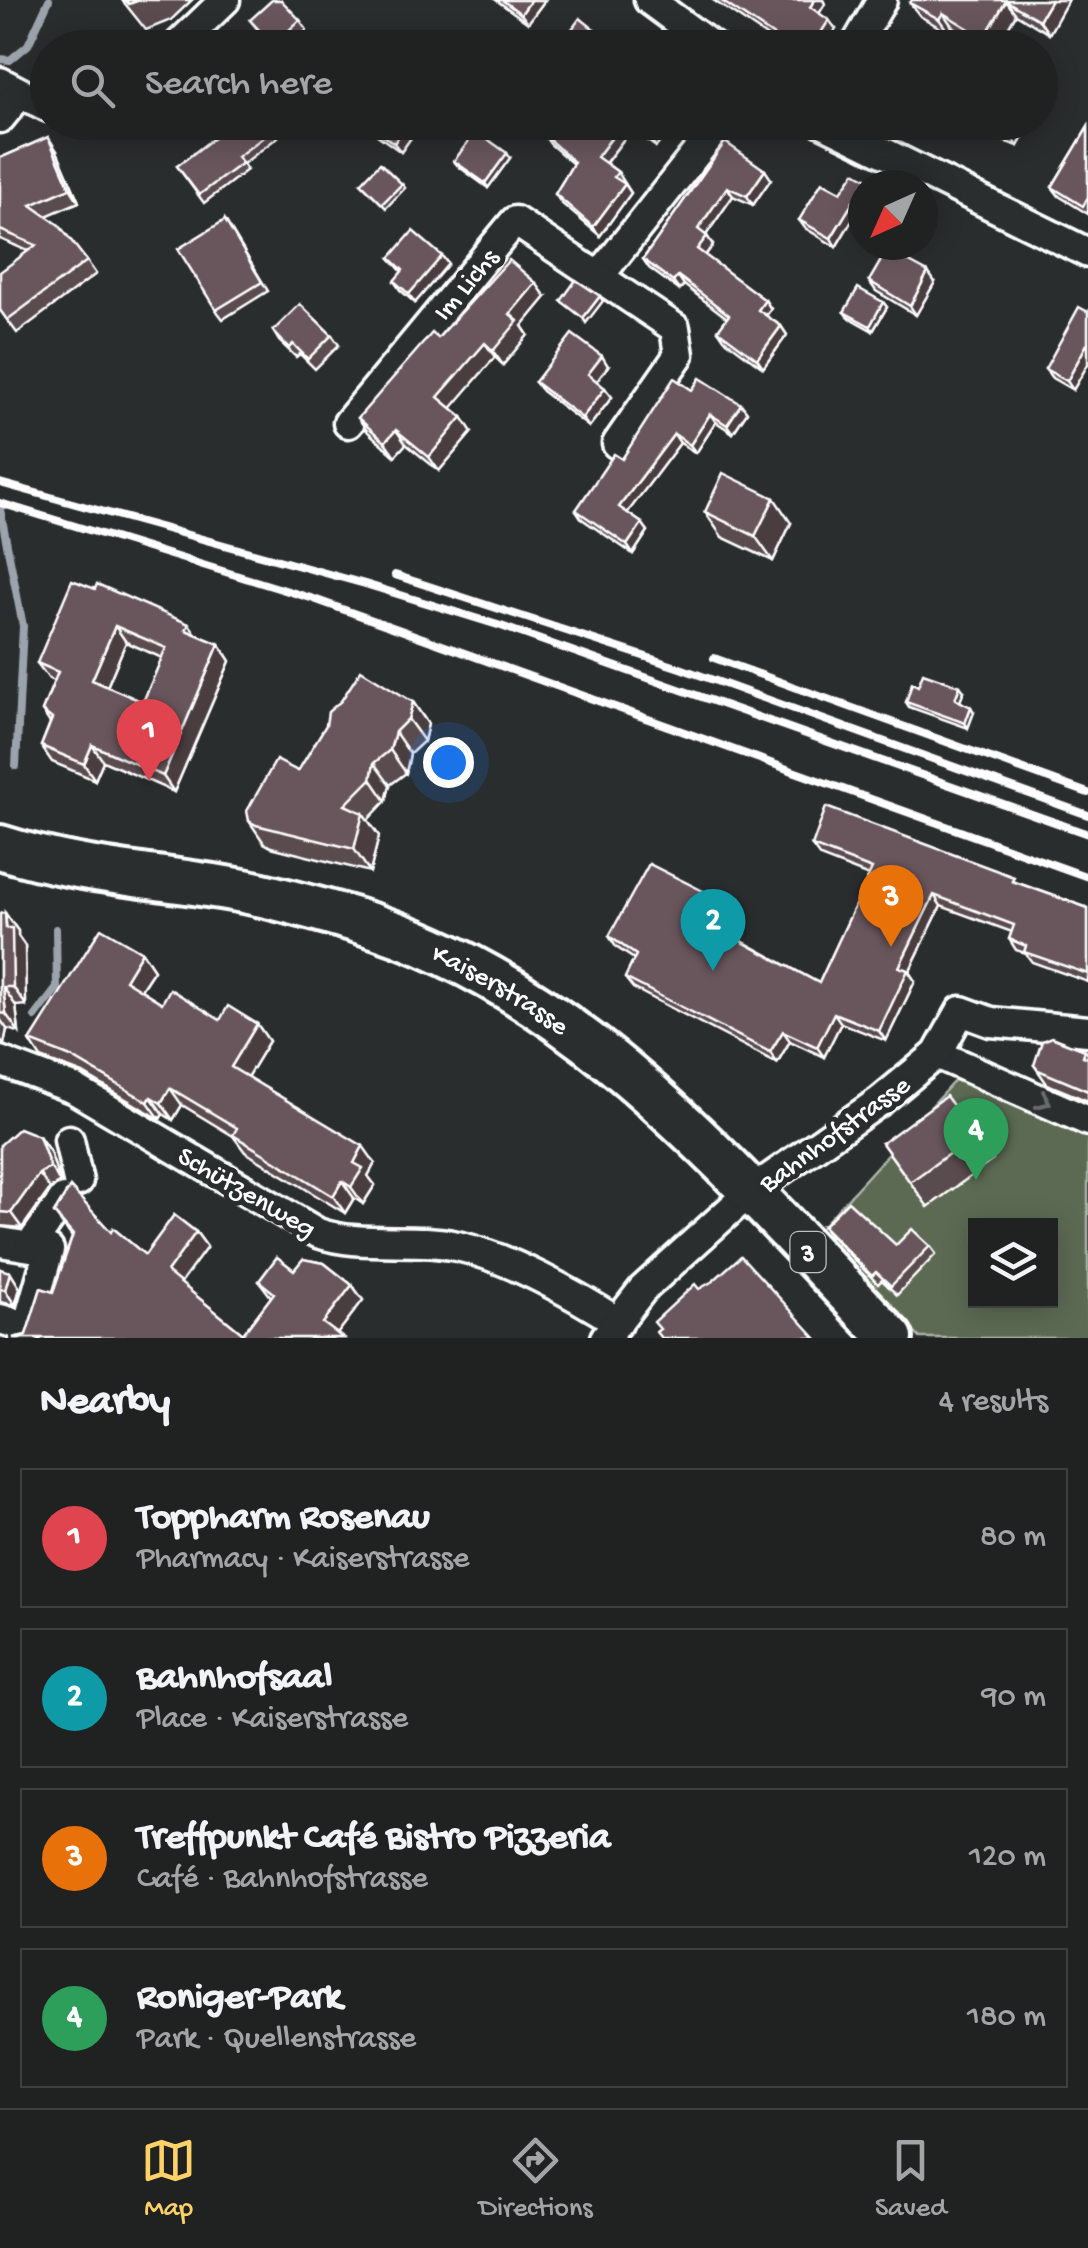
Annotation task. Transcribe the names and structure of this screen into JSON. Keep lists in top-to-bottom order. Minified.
{"streets":{"main road":["Kaiserstrasse","3"],"street":["Im Lichs","Bahnhofstrasse","Schützenweg"]},"crossings":[["Kaiserstrasse","Bahnhofstrasse"],["Bahnhofstrasse","Schützenweg"]],"north":"bottom left","page":{"search":"Search here","pins":["1","3","2","4"],"heading":["Nearby","4 results"],"list":[{"mark":"1","name":"Toppharm Rosenau","note":"Pharmacy · Kaiserstrasse","value":"80 m"},{"mark":"2","name":"Bahnhofsaal","note":"Place · Kaiserstrasse","value":"90 m"},{"mark":"3","name":"Treffpunkt Café Bistro Pizzeria","note":"Café · Bahnhofstrasse","value":"120 m"},{"mark":"4","name":"Roniger-Park","note":"Park · Quellenstrasse","value":"180 m"}],"nav":["Map","Directions","Saved"]}}
